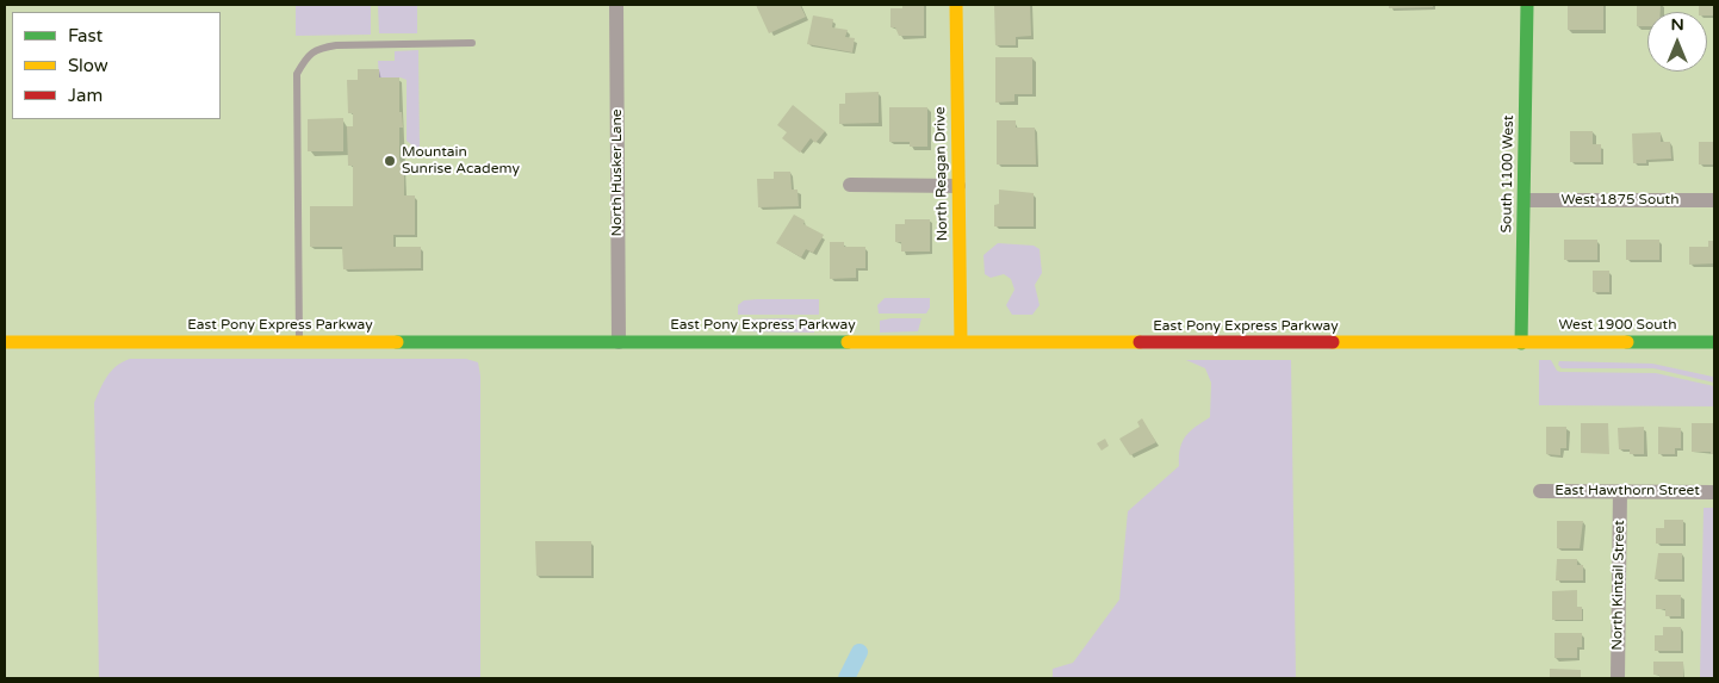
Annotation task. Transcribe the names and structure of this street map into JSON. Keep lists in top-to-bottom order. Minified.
{"streets":{"street":["North Husker Lane","North Reagan Drive","South 1100 West","West 1875 South","East Pony Express Parkway","West 1900 South","East Hawthorn Street","North Kintail Street"]},"crossings":[["North Husker Lane","East Pony Express Parkway"],["North Reagan Drive","East Pony Express Parkway"],["South 1100 West","West 1875 South"],["South 1100 West","East Pony Express Parkway"],["South 1100 West","West 1900 South"],["East Pony Express Parkway","West 1900 South"],["East Hawthorn Street","North Kintail Street"]],"places":["Mountain Sunrise Academy"],"legend":["Fast","Slow","Jam"],"north":"top"}
